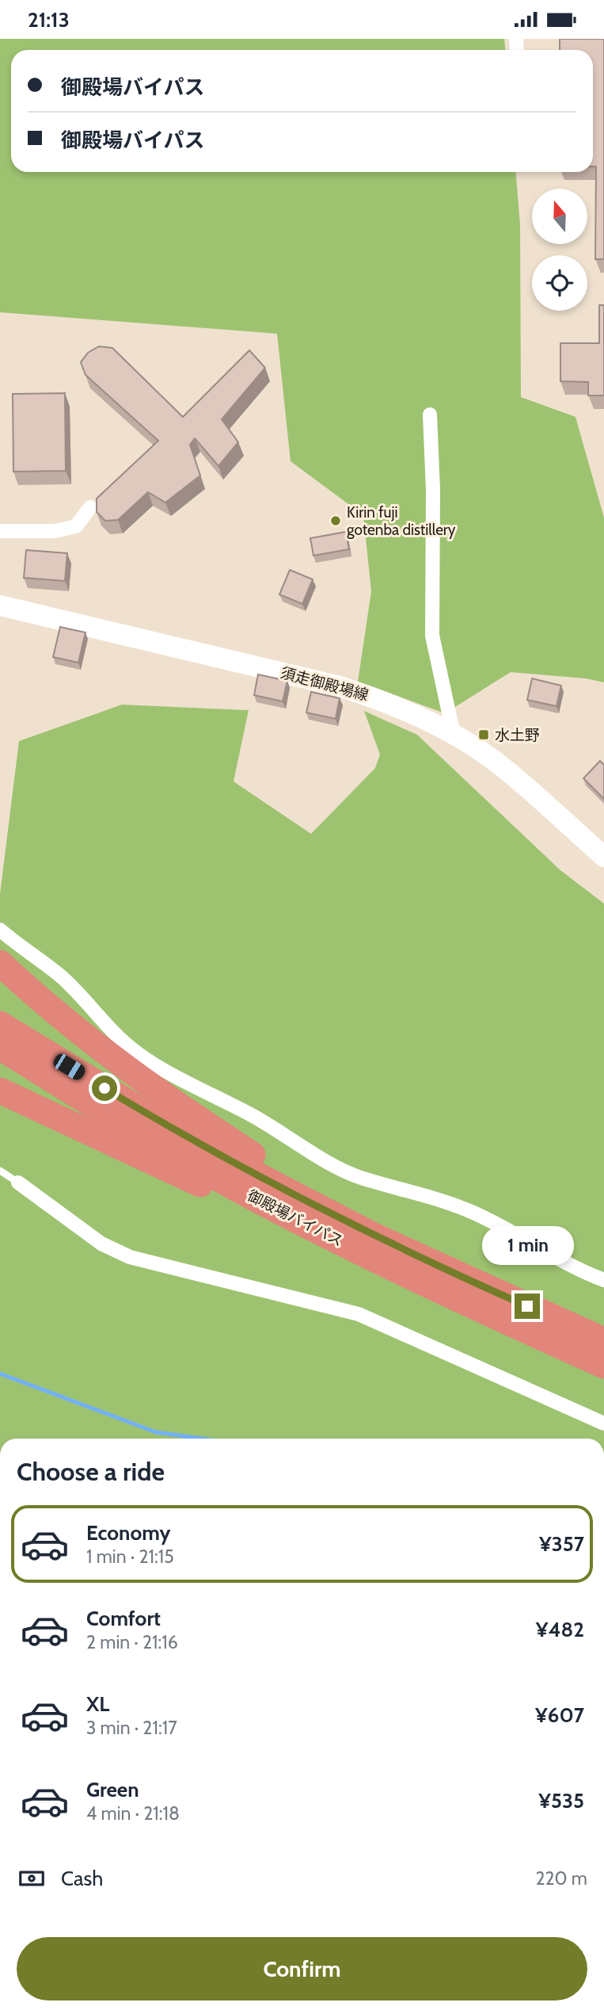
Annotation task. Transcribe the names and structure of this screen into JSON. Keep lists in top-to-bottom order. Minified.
{"streets":{"highway":["御殿場バイパス"],"main road":["須走御殿場線"]},"places":{"other":["Kirin fuji gotenba distillery"],"transit":["水土野"]},"north":"top","page":{"status":"21:13","banner":["御殿場バイパス","御殿場バイパス"],"bubble":"1 min","heading":"Choose a ride","list":[{"name":"Economy","note":"1 min · 21:15","value":"¥357"},{"name":"Comfort","note":"2 min · 21:16","value":"¥482"},{"name":"XL","note":"3 min · 21:17","value":"¥607"},{"name":"Green","note":"4 min · 21:18","value":"¥535"}],"pay":["Cash","220 m"],"buttons":"Confirm"}}
